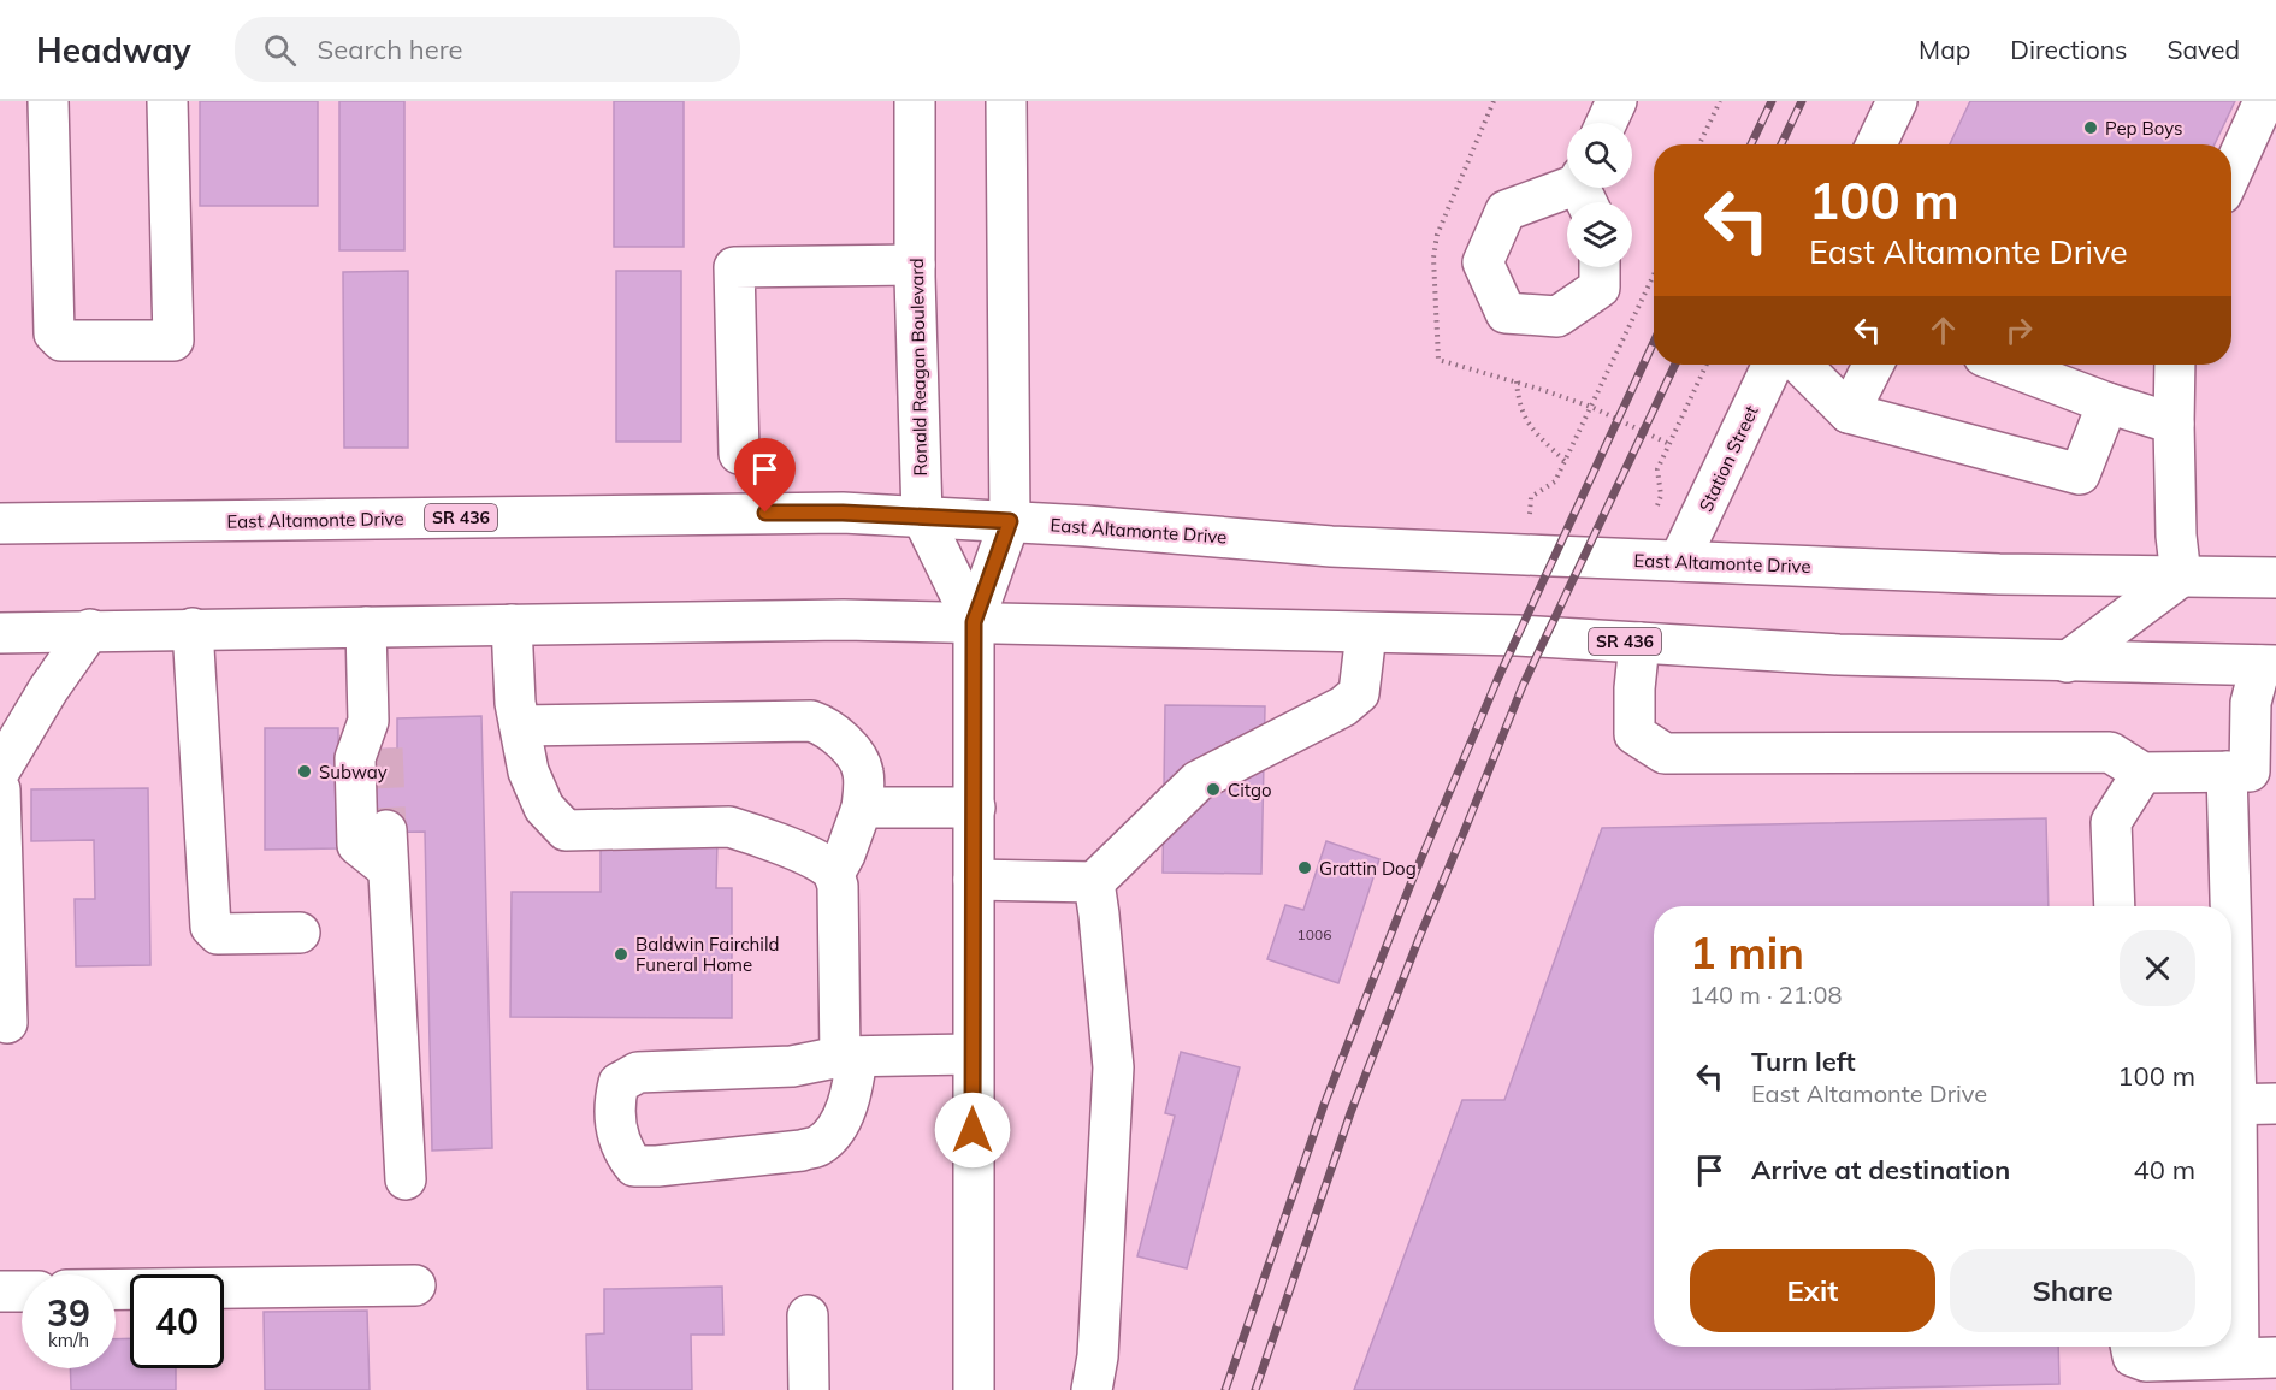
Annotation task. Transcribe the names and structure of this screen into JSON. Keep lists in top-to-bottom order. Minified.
{"streets":{"main road":["Ronald Reagan Boulevard","Station Street","SR 436","East Altamonte Drive"]},"crossings":[["Ronald Reagan Boulevard","SR 436"],["Ronald Reagan Boulevard","East Altamonte Drive"],["Station Street","East Altamonte Drive"]],"places":["Pep Boys","Subway","Citgo","Grattin Dog","Baldwin Fairchild Funeral Home"],"house_numbers":["1006"],"page":{"header":"Headway","search":"Search here","nav":["Map","Directions","Saved"],"turn":["100 m","East Altamonte Drive"],"heading":["1 min","140 m · 21:08"],"list":[{"name":"Turn left","note":"East Altamonte Drive","value":"100 m"},{"name":"Arrive at destination","value":"40 m"}],"buttons":["Exit","Share"],"speed":"39 km/h","limit":"40"}}
